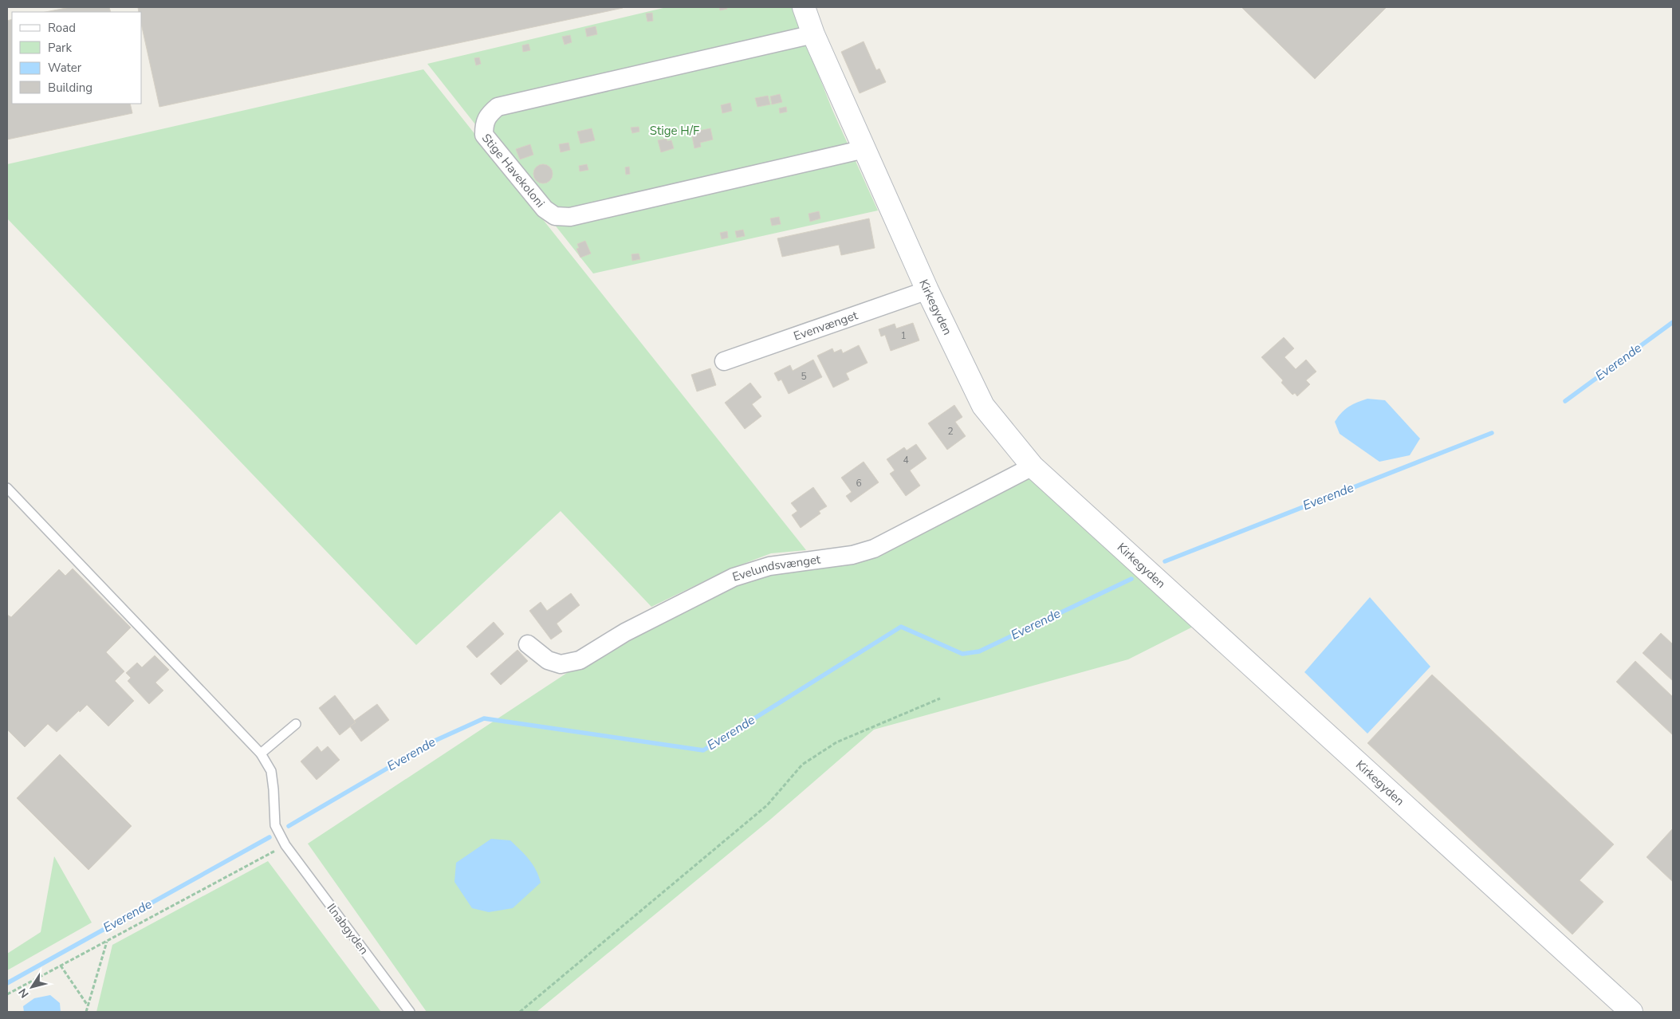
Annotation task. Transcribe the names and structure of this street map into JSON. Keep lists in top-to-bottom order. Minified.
{"streets":{"street":["Stige Havekoloni","Kirkegyden","Evenvænget","Evelundsvænget"],"lane":["Ilnabgyden"]},"crossings":[["Stige Havekoloni","Kirkegyden"],["Kirkegyden","Evenvænget"],["Kirkegyden","Evelundsvænget"]],"water":["Everende"],"parks":["Stige H/F"],"house_numbers":["1","5","2","4","6"],"legend":["Road","Park","Water","Building"],"north":"bottom left"}
